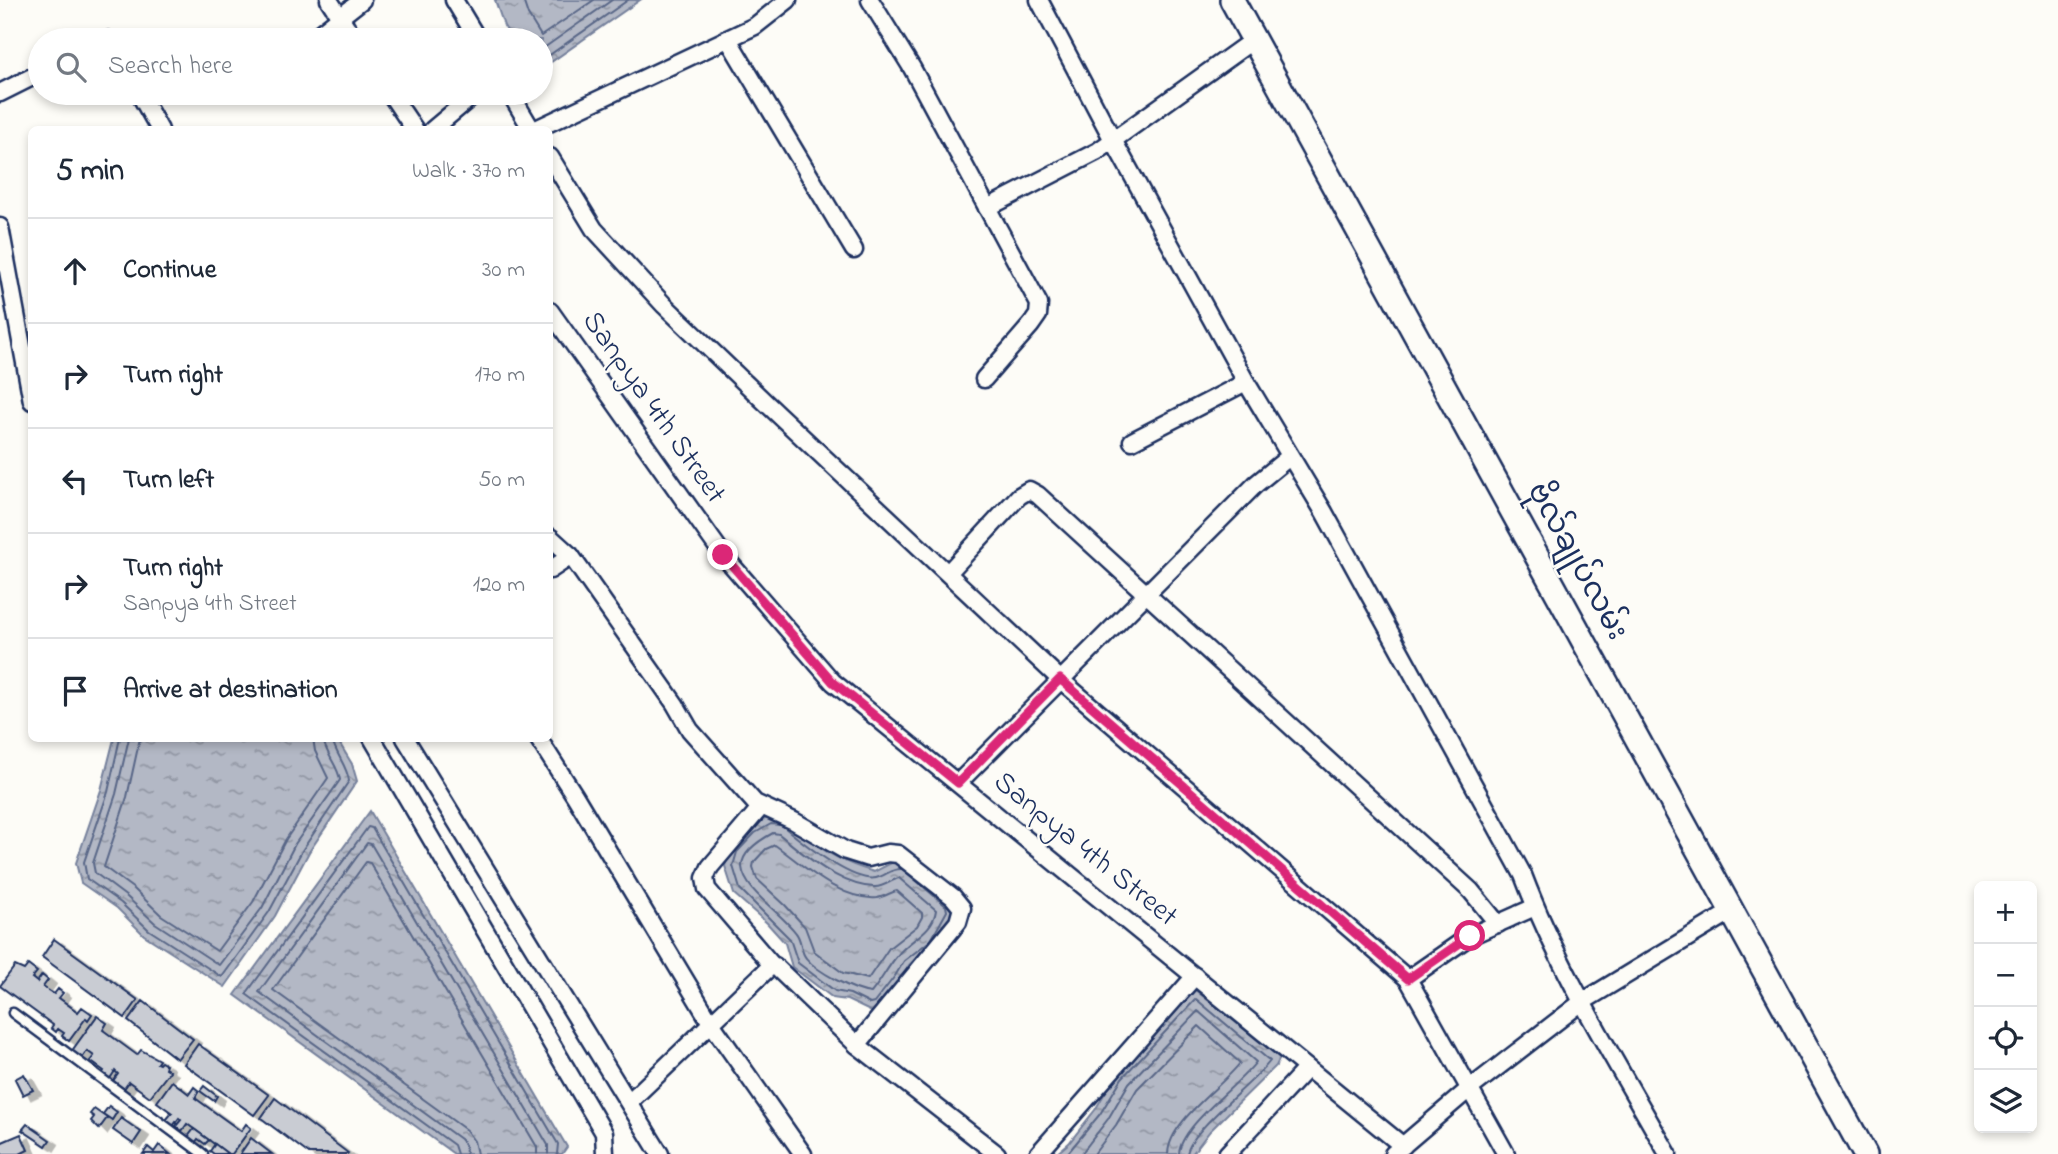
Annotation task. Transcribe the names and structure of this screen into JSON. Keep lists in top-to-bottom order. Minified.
{"streets":{"street":["Sanpya 4th Street","ဗိုလ်ချုပ်လမ်း"]},"page":{"search":"Search here","heading":["5 min","Walk · 370 m"],"list":[["Continue","30 m"],["Turn right","170 m"],["Turn left","50 m"],["Turn right","Sanpya 4th Street","120 m"],"Arrive at destination"],"map_buttons":["+","−"]}}
